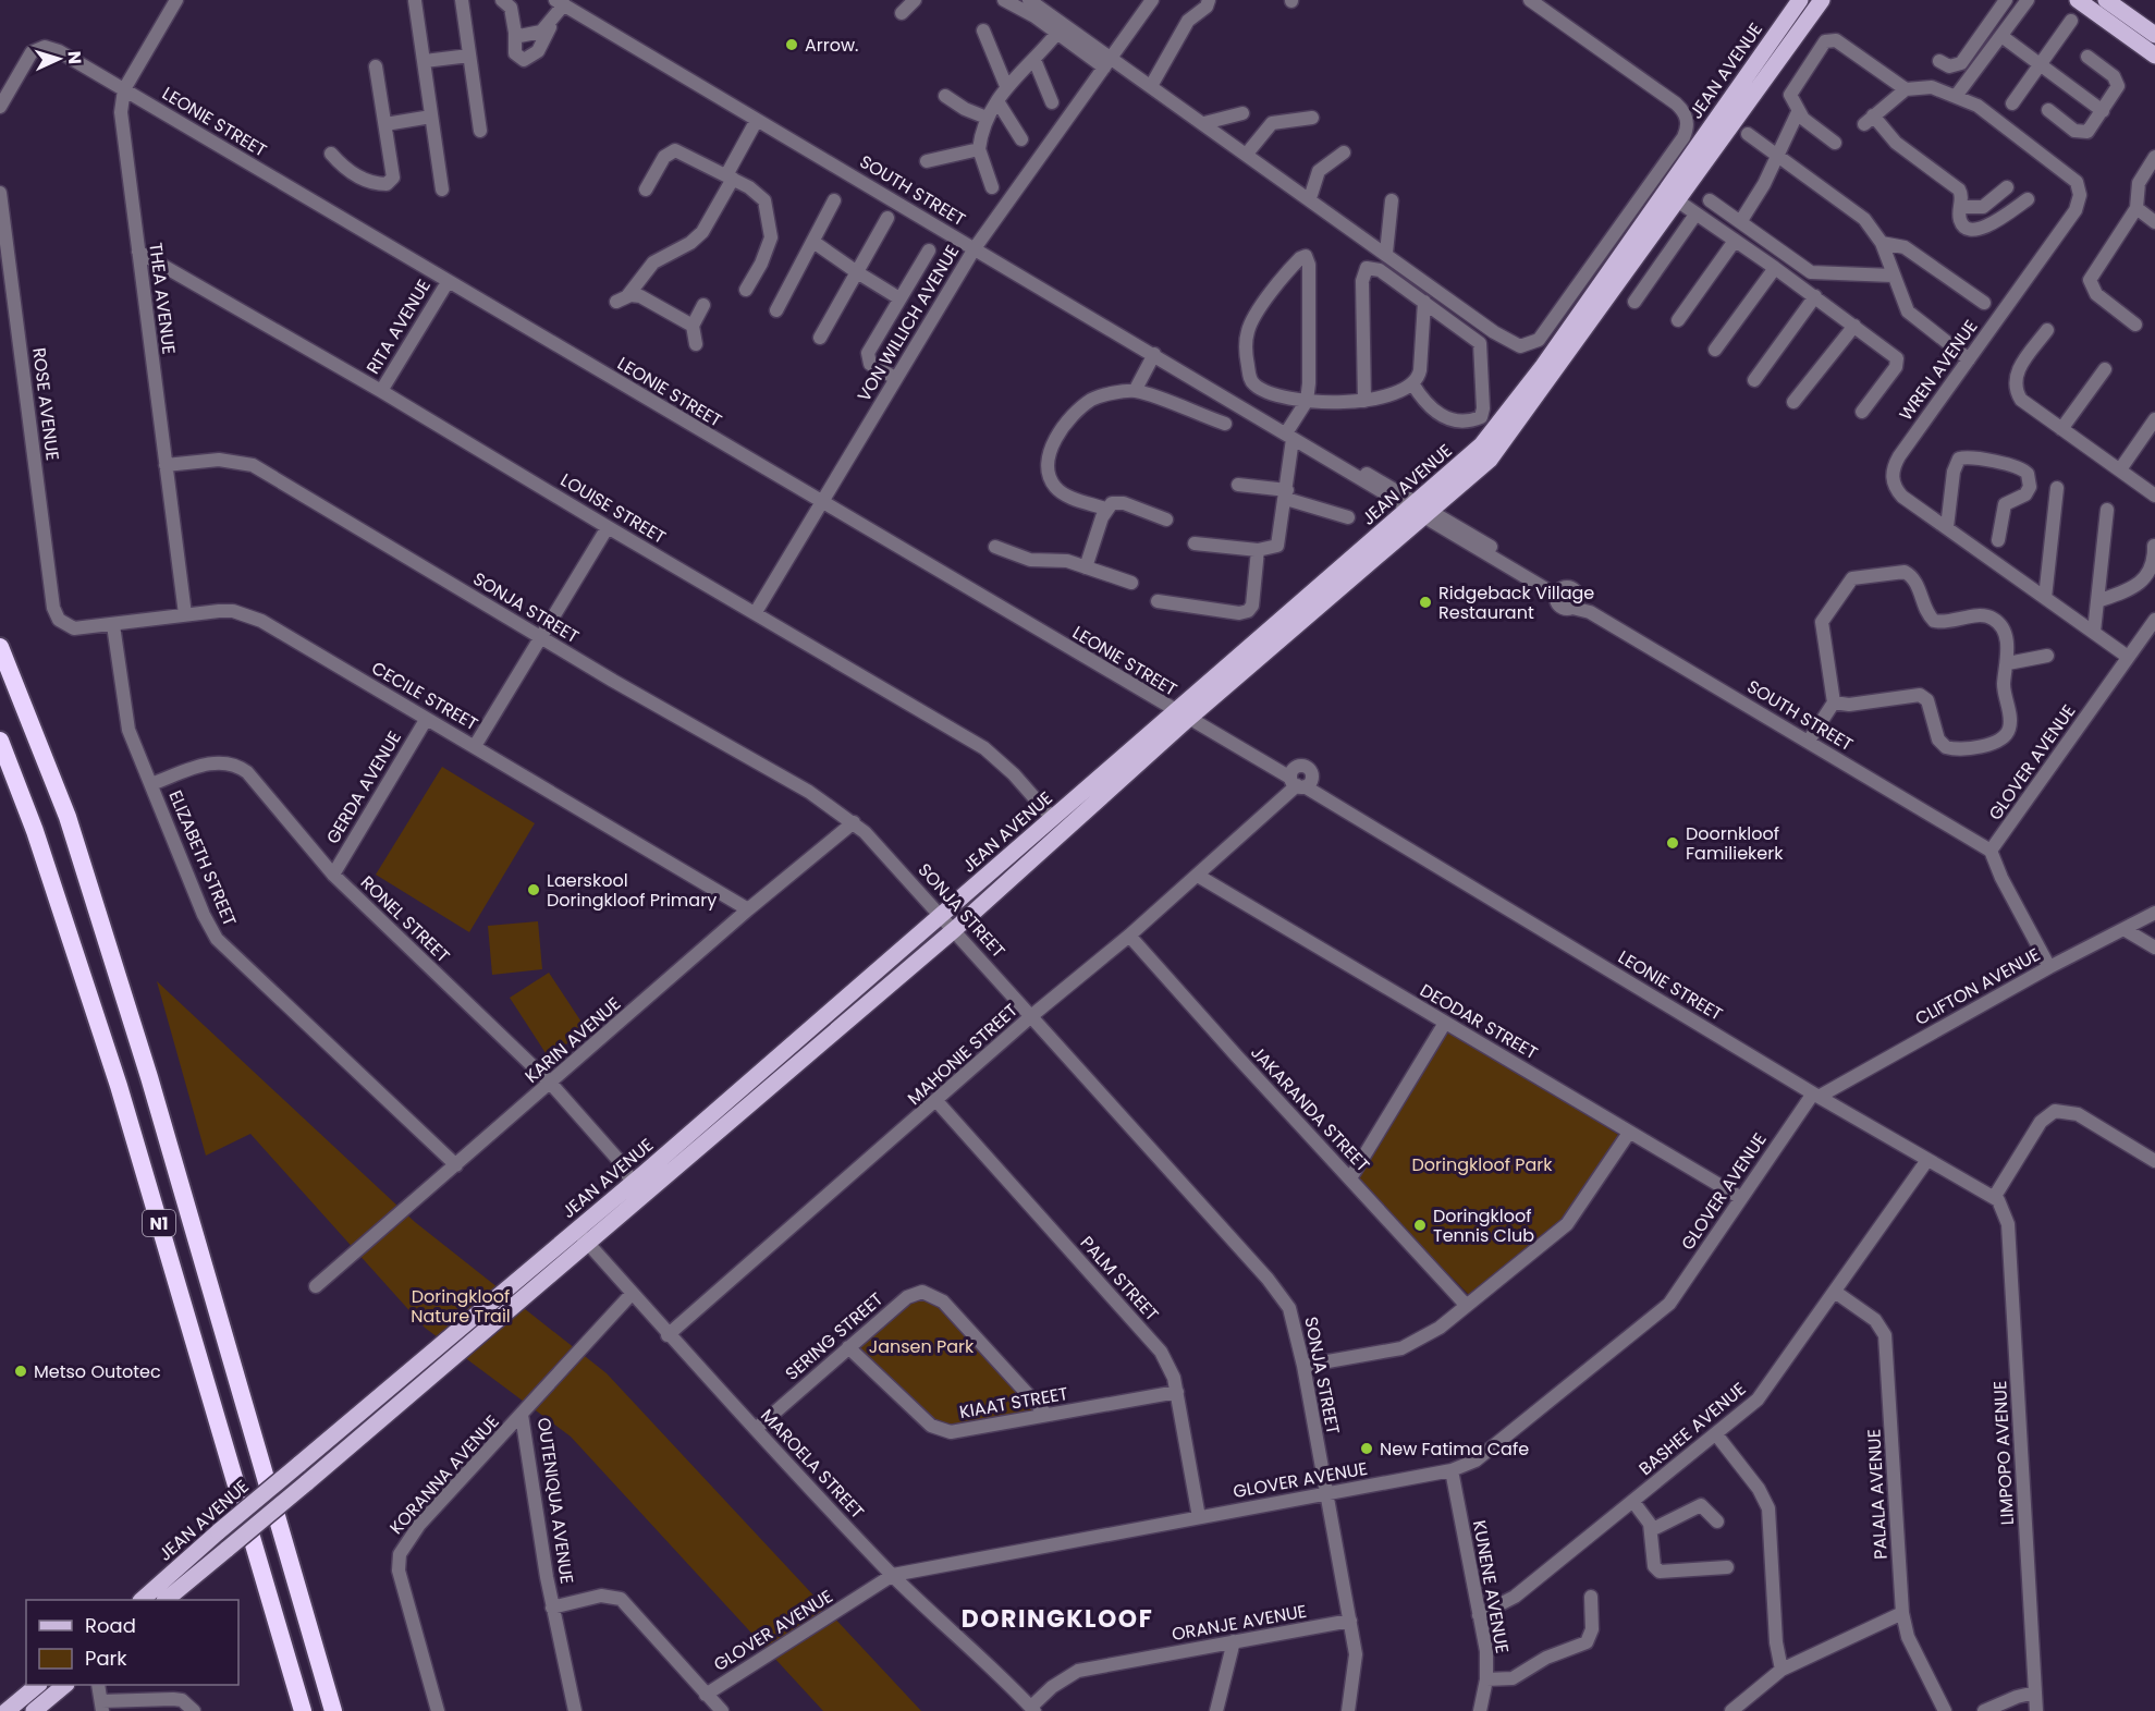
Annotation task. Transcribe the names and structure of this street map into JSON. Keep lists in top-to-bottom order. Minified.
{"streets":{"highway":["N1"],"main road":["JEAN AVENUE"],"street":["LEONIE STREET","SOUTH STREET","THEA AVENUE","VON WILLICH AVENUE","RITA AVENUE","WREN AVENUE","ROSE AVENUE","LOUISE STREET","SONJA STREET","CECILE STREET","GLOVER AVENUE","GERDA AVENUE","ELIZABETH STREET","RONEL STREET","CLIFTON AVENUE","DEODAR STREET","KARIN AVENUE","MAHONIE STREET","JAKARANDA STREET","PALM STREET","SERING STREET","KIAAT STREET","BASHEE AVENUE","LIMPOPO AVENUE","MAROELA STREET","KORANNA AVENUE","PALALA AVENUE","OUTENIQUA AVENUE","KUNENE AVENUE","ORANJE AVENUE"]},"crossings":[["JEAN AVENUE","LEONIE STREET"],["JEAN AVENUE","SOUTH STREET"],["JEAN AVENUE","LOUISE STREET"],["JEAN AVENUE","SONJA STREET"],["JEAN AVENUE","RONEL STREET"],["JEAN AVENUE","MAROELA STREET"],["LEONIE STREET","THEA AVENUE"],["LEONIE STREET","VON WILLICH AVENUE"],["LEONIE STREET","RITA AVENUE"],["LEONIE STREET","GLOVER AVENUE"],["LEONIE STREET","CLIFTON AVENUE"],["LEONIE STREET","MAHONIE STREET"],["LEONIE STREET","BASHEE AVENUE"],["LEONIE STREET","LIMPOPO AVENUE"],["SOUTH STREET","VON WILLICH AVENUE"],["SOUTH STREET","GLOVER AVENUE"],["THEA AVENUE","LOUISE STREET"],["THEA AVENUE","SONJA STREET"],["THEA AVENUE","CECILE STREET"],["VON WILLICH AVENUE","LOUISE STREET"],["RITA AVENUE","LOUISE STREET"],["WREN AVENUE","GLOVER AVENUE"],["ROSE AVENUE","CECILE STREET"],["SONJA STREET","GLOVER AVENUE"],["SONJA STREET","KARIN AVENUE"],["SONJA STREET","MAHONIE STREET"],["SONJA STREET","ORANJE AVENUE"],["CECILE STREET","GERDA AVENUE"],["CECILE STREET","ELIZABETH STREET"],["CECILE STREET","KARIN AVENUE"],["GLOVER AVENUE","CLIFTON AVENUE"],["GLOVER AVENUE","DEODAR STREET"],["GLOVER AVENUE","PALM STREET"],["GLOVER AVENUE","MAROELA STREET"],["GLOVER AVENUE","KUNENE AVENUE"],["GERDA AVENUE","RONEL STREET"],["ELIZABETH STREET","RONEL STREET"],["ELIZABETH STREET","KARIN AVENUE"],["RONEL STREET","KARIN AVENUE"],["DEODAR STREET","MAHONIE STREET"],["MAHONIE STREET","JAKARANDA STREET"],["MAHONIE STREET","PALM STREET"],["MAHONIE STREET","MAROELA STREET"],["PALM STREET","KIAAT STREET"],["SERING STREET","KIAAT STREET"],["SERING STREET","MAROELA STREET"],["BASHEE AVENUE","PALALA AVENUE"],["BASHEE AVENUE","KUNENE AVENUE"],["MAROELA STREET","OUTENIQUA AVENUE"],["MAROELA STREET","ORANJE AVENUE"],["KORANNA AVENUE","OUTENIQUA AVENUE"]],"districts":["DORINGKLOOF"],"parks":["Doringkloof Park","Doringkloof Nature Trail","Jansen Park"],"places":["Arrow.","Ridgeback Village Restaurant","Doornkloof Familiekerk","Laerskool Doringkloof Primary","Doringkloof Tennis Club","Metso Outotec","New Fatima Cafe"],"legend":["Road","Park"],"north":"right"}
